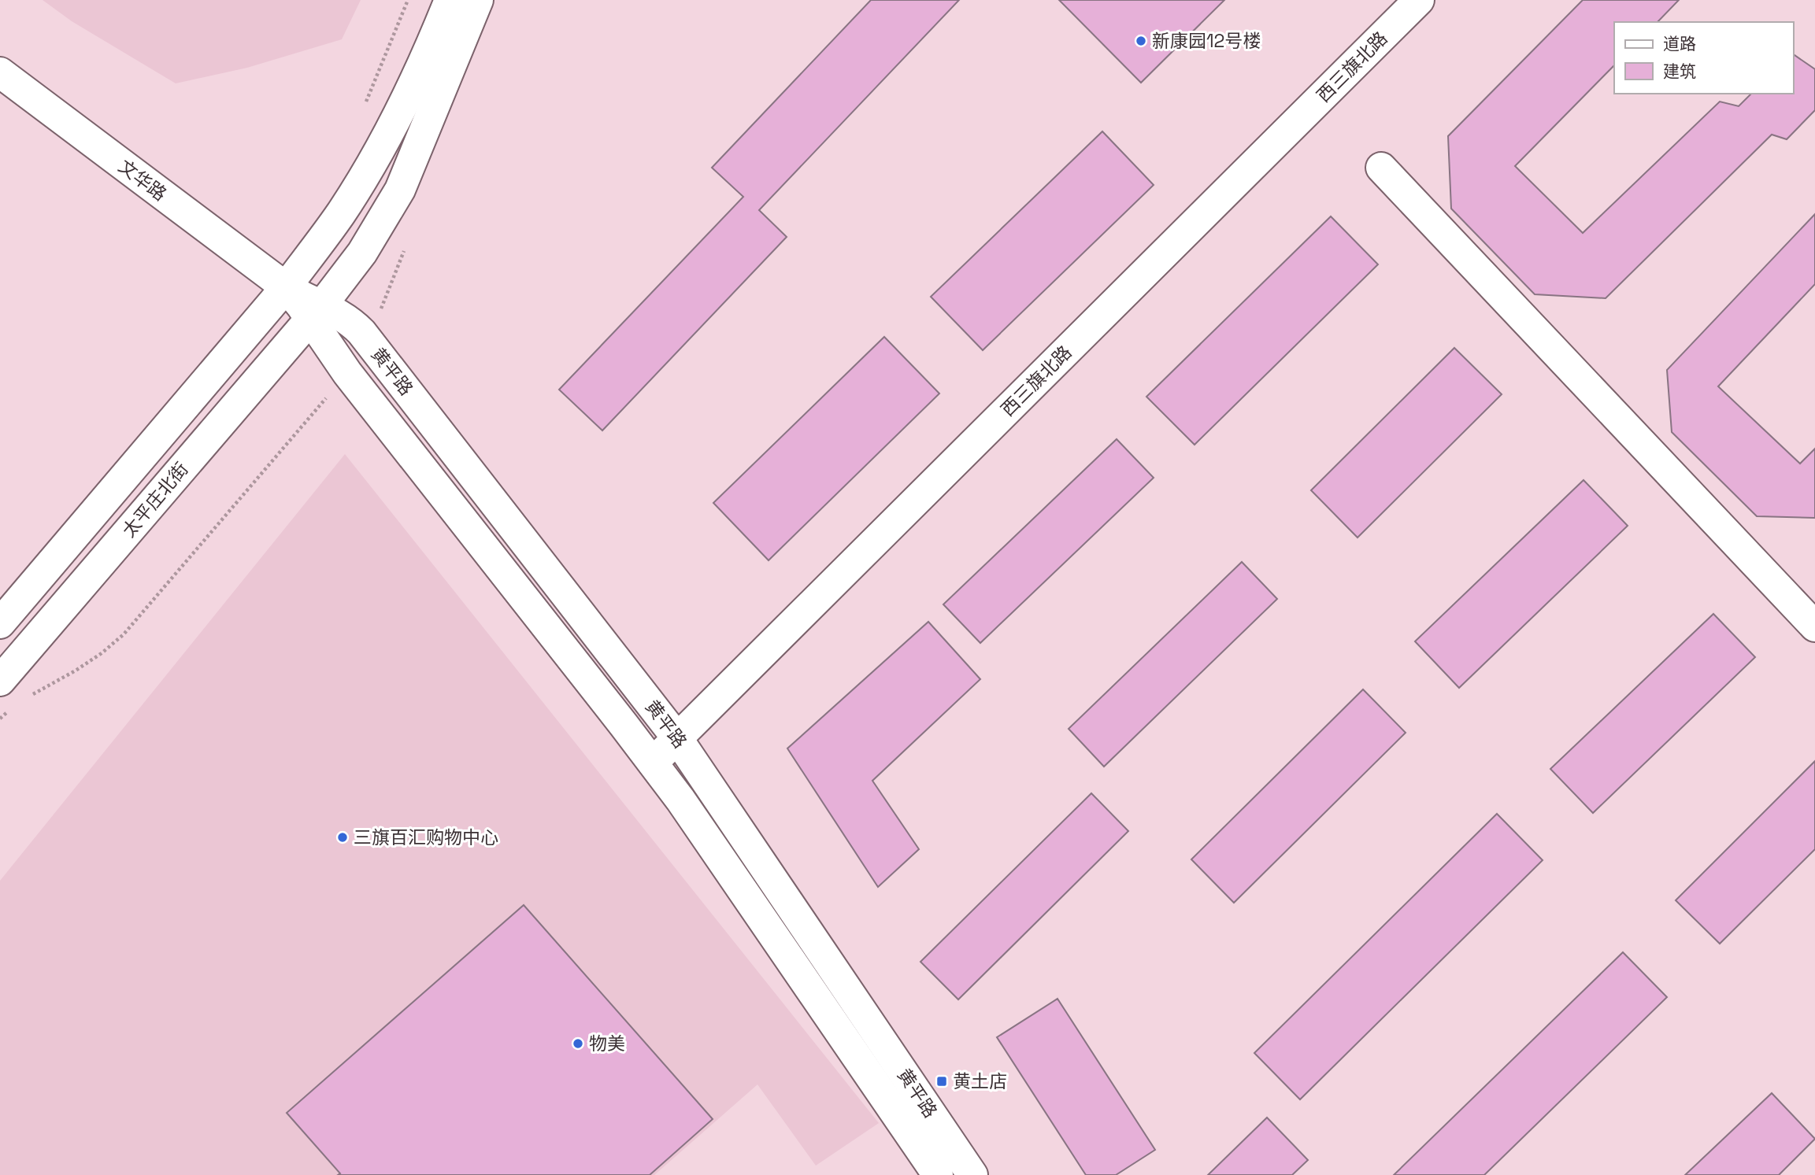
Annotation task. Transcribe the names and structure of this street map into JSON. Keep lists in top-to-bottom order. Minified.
{"streets":{"main road":["西三旗北路","文华路","黄平路","太平庄北街"]},"crossings":[["西三旗北路","黄平路"],["文华路","黄平路"],["黄平路","太平庄北街"]],"places":{"other":["新康园12号楼","三旗百汇购物中心","物美"],"transit":["黄土店"]},"legend":["道路","建筑"]}
